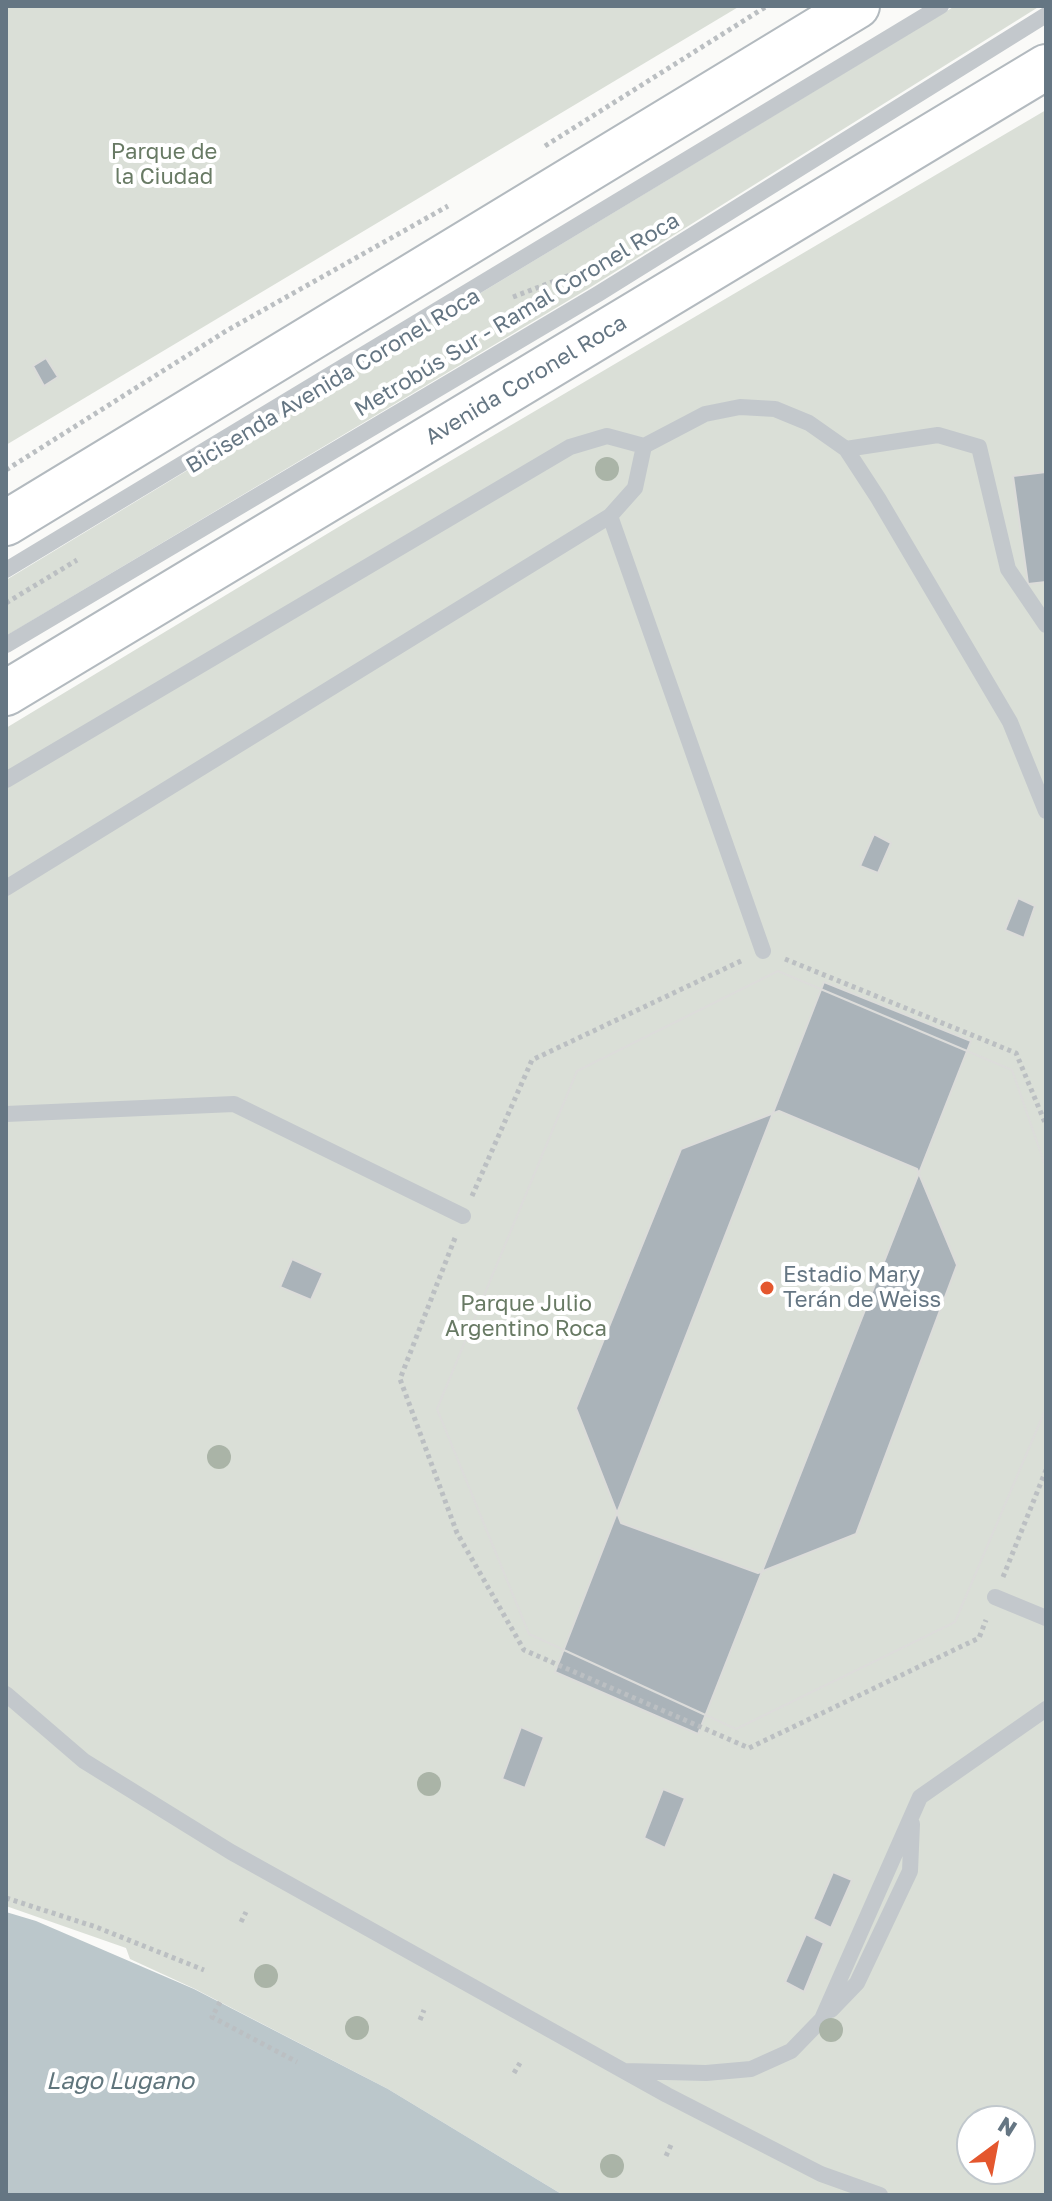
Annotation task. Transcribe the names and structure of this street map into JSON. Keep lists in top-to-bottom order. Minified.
{"streets":{"main road":["Avenida Coronel Roca"],"lane":["Metrobús Sur - Ramal Coronel Roca"],"path":["Bicisenda Avenida Coronel Roca"]},"water":["Lago Lugano"],"parks":["Parque de la Ciudad","Parque Julio Argentino Roca"],"places":["Estadio Mary Terán de Weiss"],"north":"top right"}
